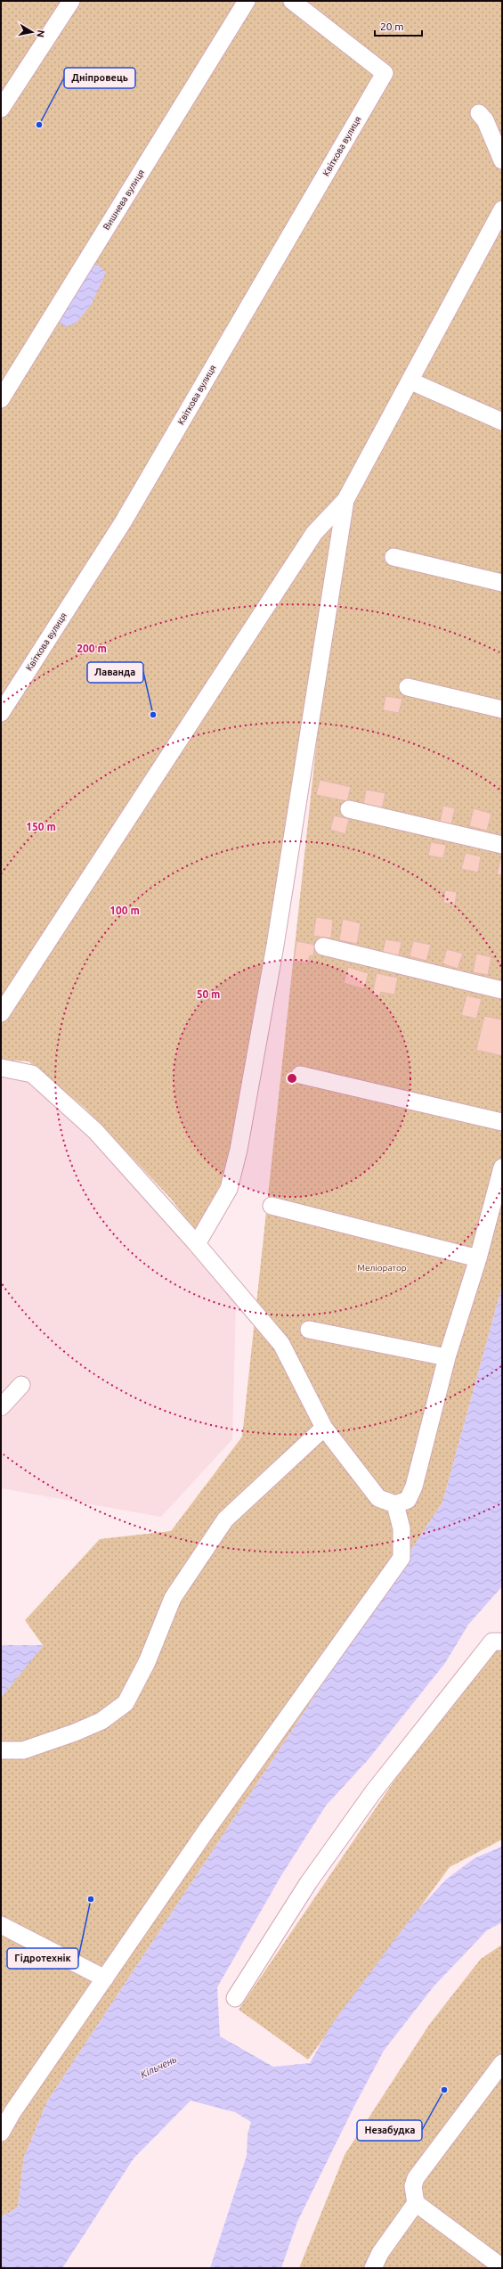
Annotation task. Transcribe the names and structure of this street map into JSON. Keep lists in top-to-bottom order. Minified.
{"streets":{"street":["Квіткова вулиця","Вишнева вулиця"]},"water":["Кільчень"],"parks":["Меліоратор"],"places":["Дніпровець","Лаванда","Гідротехнік","Незабудка"],"scale_bar":"20 m","north":"right","rings":["200 m","150 m","100 m","50 m"]}
